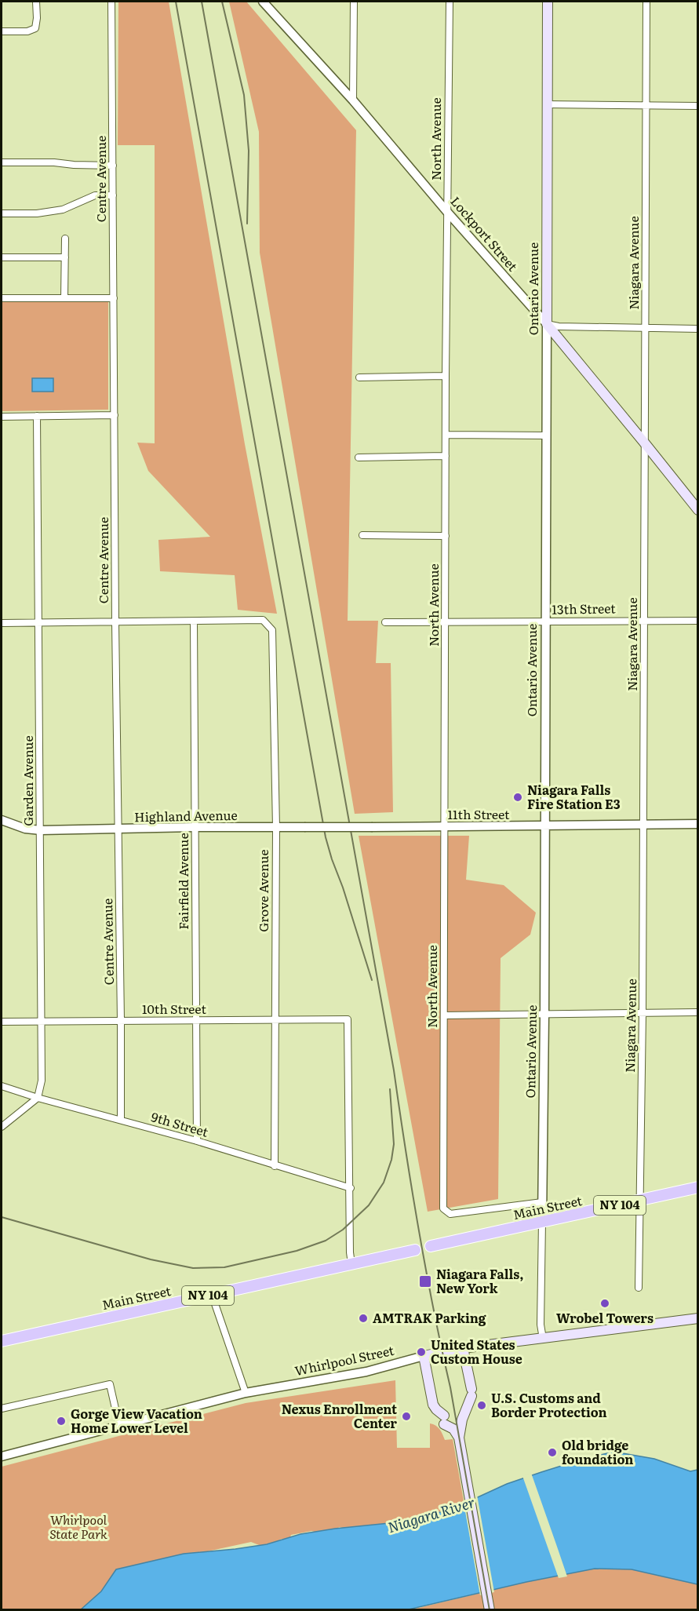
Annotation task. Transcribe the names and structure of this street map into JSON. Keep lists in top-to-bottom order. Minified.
{"streets":{"main road":["Lockport Street","Ontario Avenue","NY 104","Main Street","Whirlpool Street"],"street":["North Avenue","Centre Avenue","Niagara Avenue","13th Street","Garden Avenue","11th Street","Highland Avenue","Fairfield Avenue","Grove Avenue","10th Street","9th Street"]},"crossings":[["North Avenue","Lockport Street"],["North Avenue","Ontario Avenue"],["North Avenue","13th Street"],["North Avenue","11th Street"],["Centre Avenue","Highland Avenue"],["Centre Avenue","10th Street"],["Centre Avenue","9th Street"],["Lockport Street","Niagara Avenue"],["Lockport Street","Ontario Avenue"],["Niagara Avenue","13th Street"],["Niagara Avenue","11th Street"],["Niagara Avenue","Main Street"],["Ontario Avenue","13th Street"],["Ontario Avenue","11th Street"],["Ontario Avenue","Main Street"],["Ontario Avenue","Whirlpool Street"],["Garden Avenue","Highland Avenue"],["Garden Avenue","10th Street"],["Garden Avenue","9th Street"],["11th Street","Highland Avenue"],["Highland Avenue","Fairfield Avenue"],["Highland Avenue","Grove Avenue"],["Fairfield Avenue","Grove Avenue"],["Fairfield Avenue","10th Street"],["Fairfield Avenue","9th Street"],["Grove Avenue","10th Street"],["Grove Avenue","9th Street"],["10th Street","9th Street"]],"water":["Niagara River"],"parks":["Whirlpool State Park"],"places":{"other":["Niagara Falls Fire Station E3","Wrobel Towers","AMTRAK Parking","United States Custom House","U.S. Customs and Border Protection","Nexus Enrollment Center","Gorge View Vacation Home Lower Level","Old bridge foundation"],"transit":["Niagara Falls, New York"]}}
